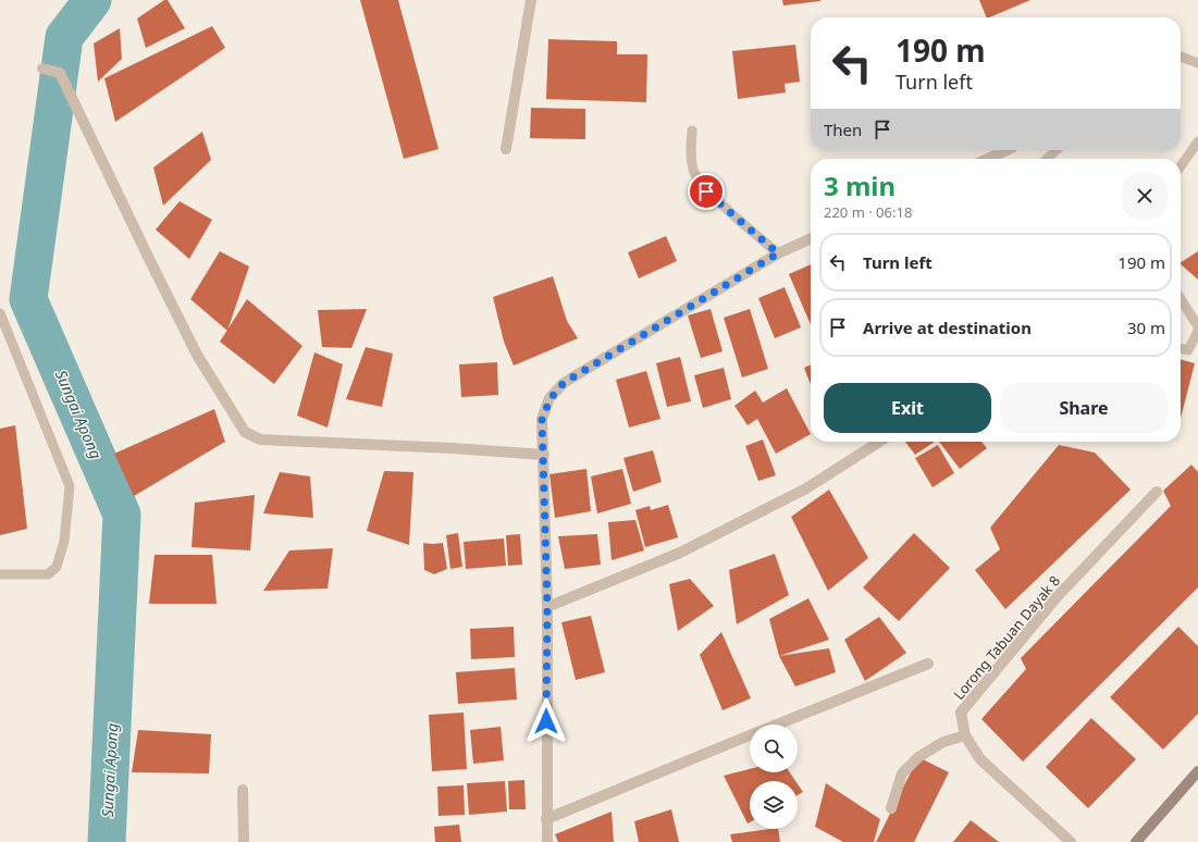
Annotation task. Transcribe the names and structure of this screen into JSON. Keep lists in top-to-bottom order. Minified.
{"streets":{"street":["Lorong Tabuan Dayak 8"]},"water":["Sungai Apong"],"page":{"turn":["190 m","Turn left"],"then":"Then","heading":["3 min","220 m · 06:18"],"list":[{"name":"Turn left","value":"190 m"},{"name":"Arrive at destination","value":"30 m"}],"buttons":["Exit","Share"]}}
